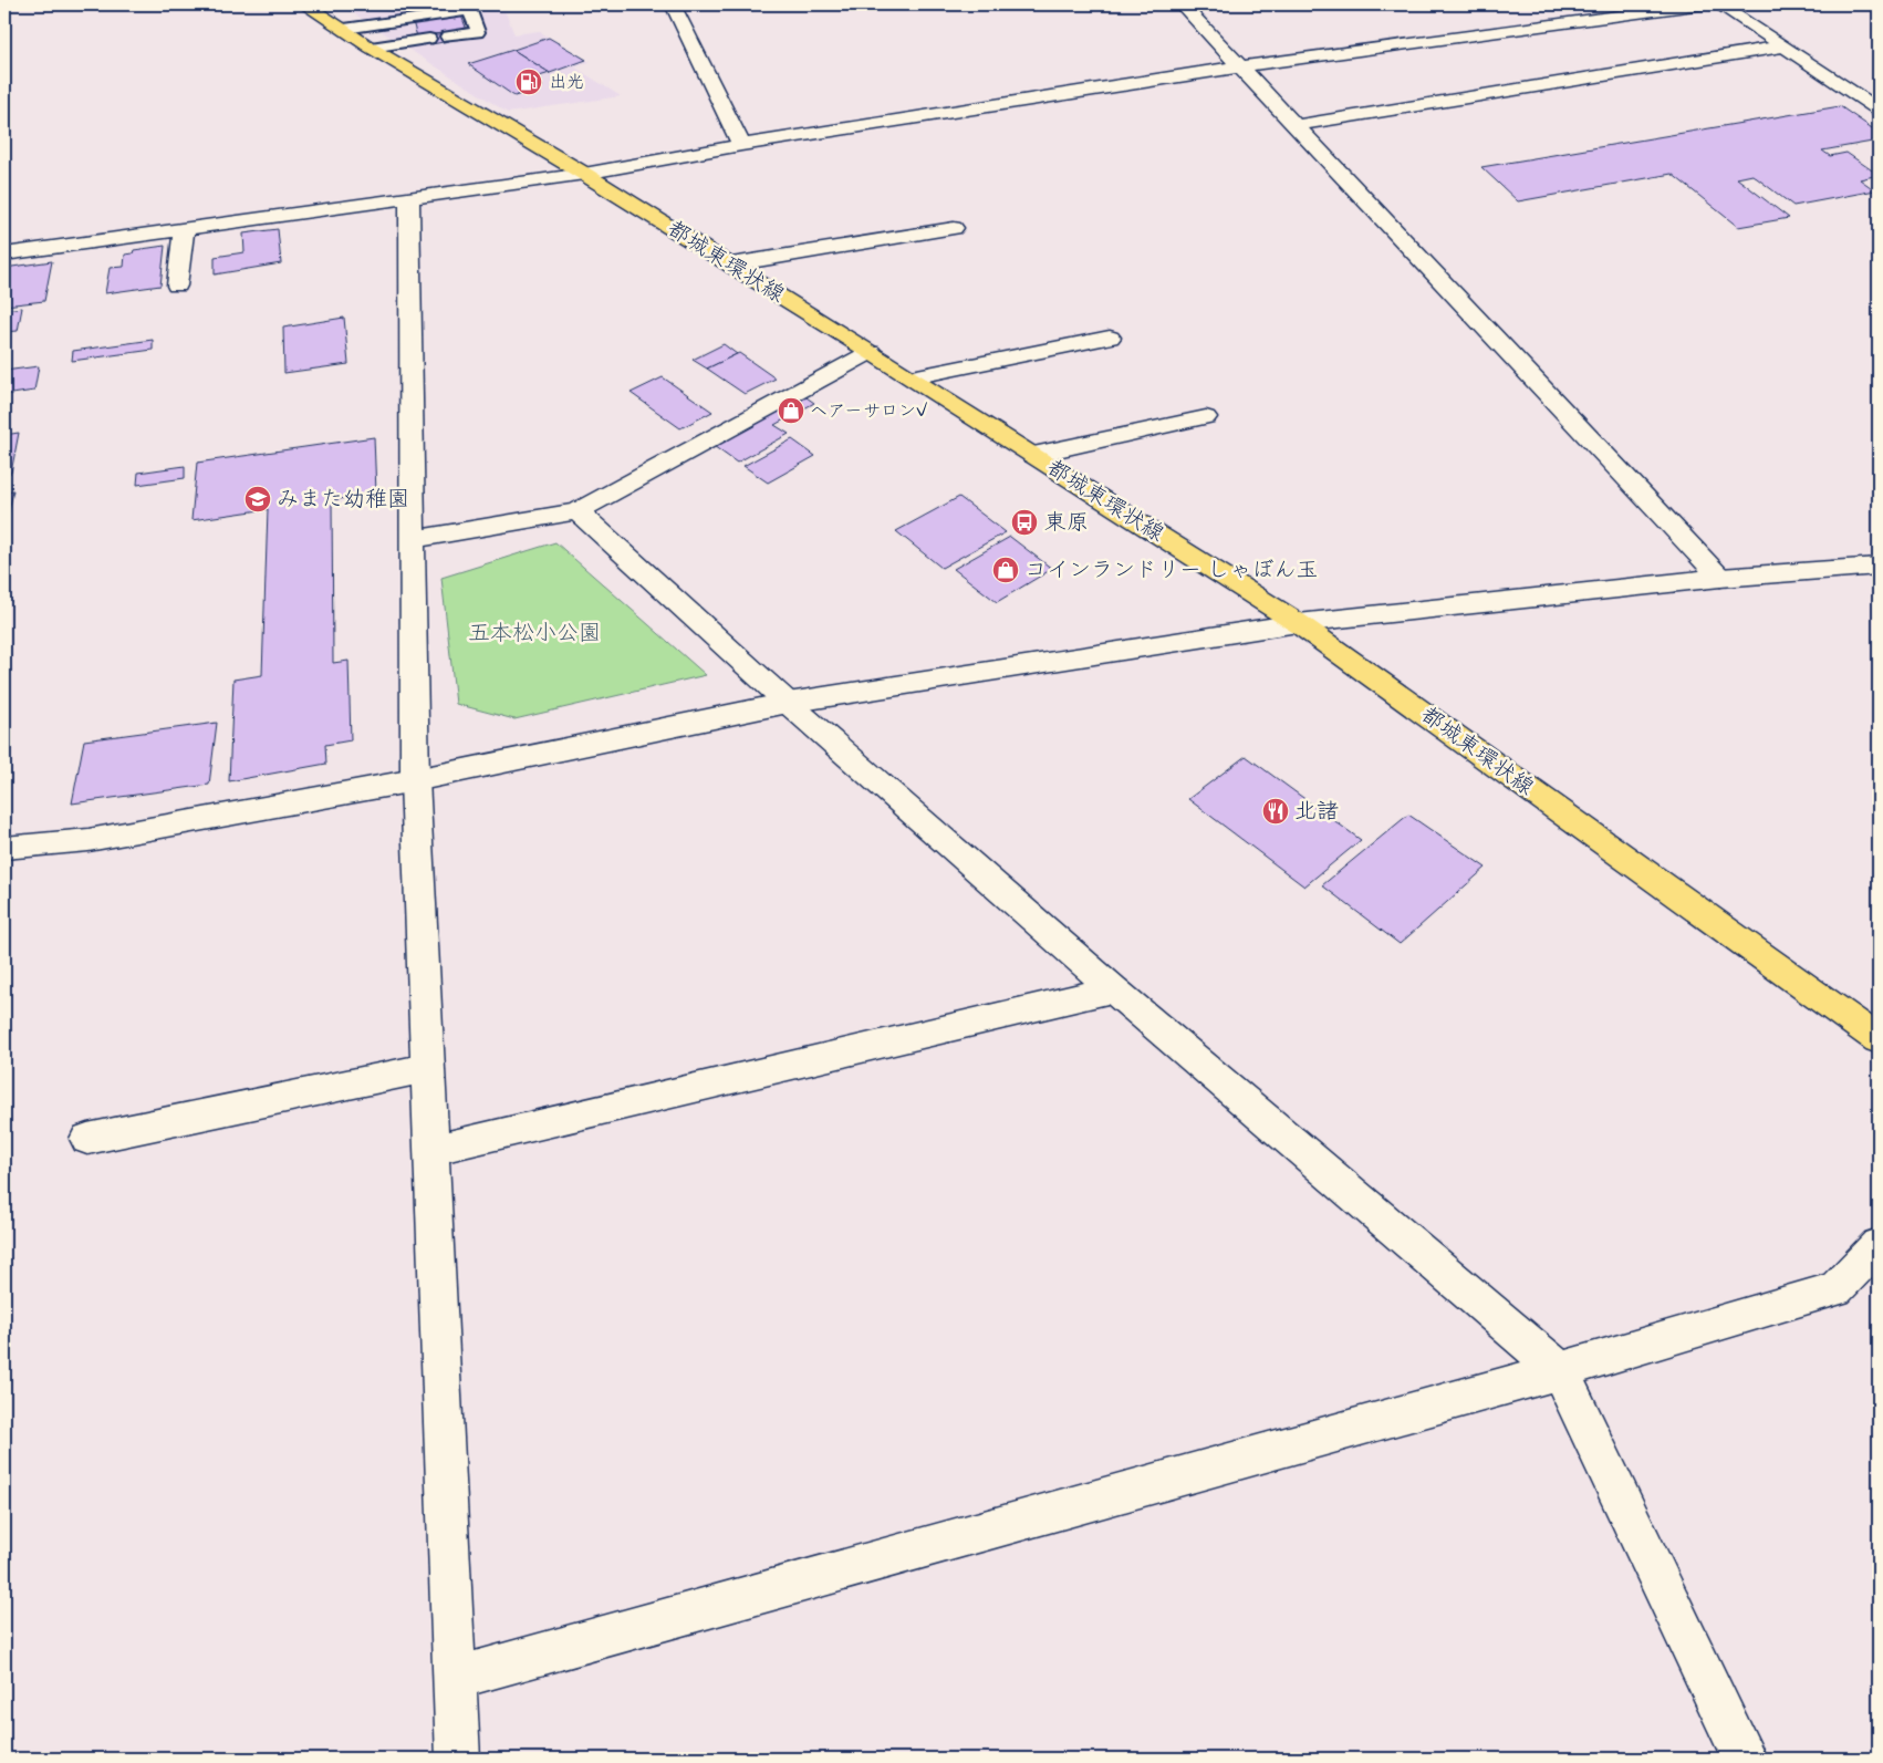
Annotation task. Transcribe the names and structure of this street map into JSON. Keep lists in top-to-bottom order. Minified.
{"streets":{"main road":["都城東環状線"]},"parks":["五本松小公園"],"places":{"fuel station":["出光"],"shop":["ヘアーサロンV","コインランドリー しゃぼん玉"],"school or university":["みまた幼稚園"],"bus stop":["東原"],"restaurant":["北諸"]}}
